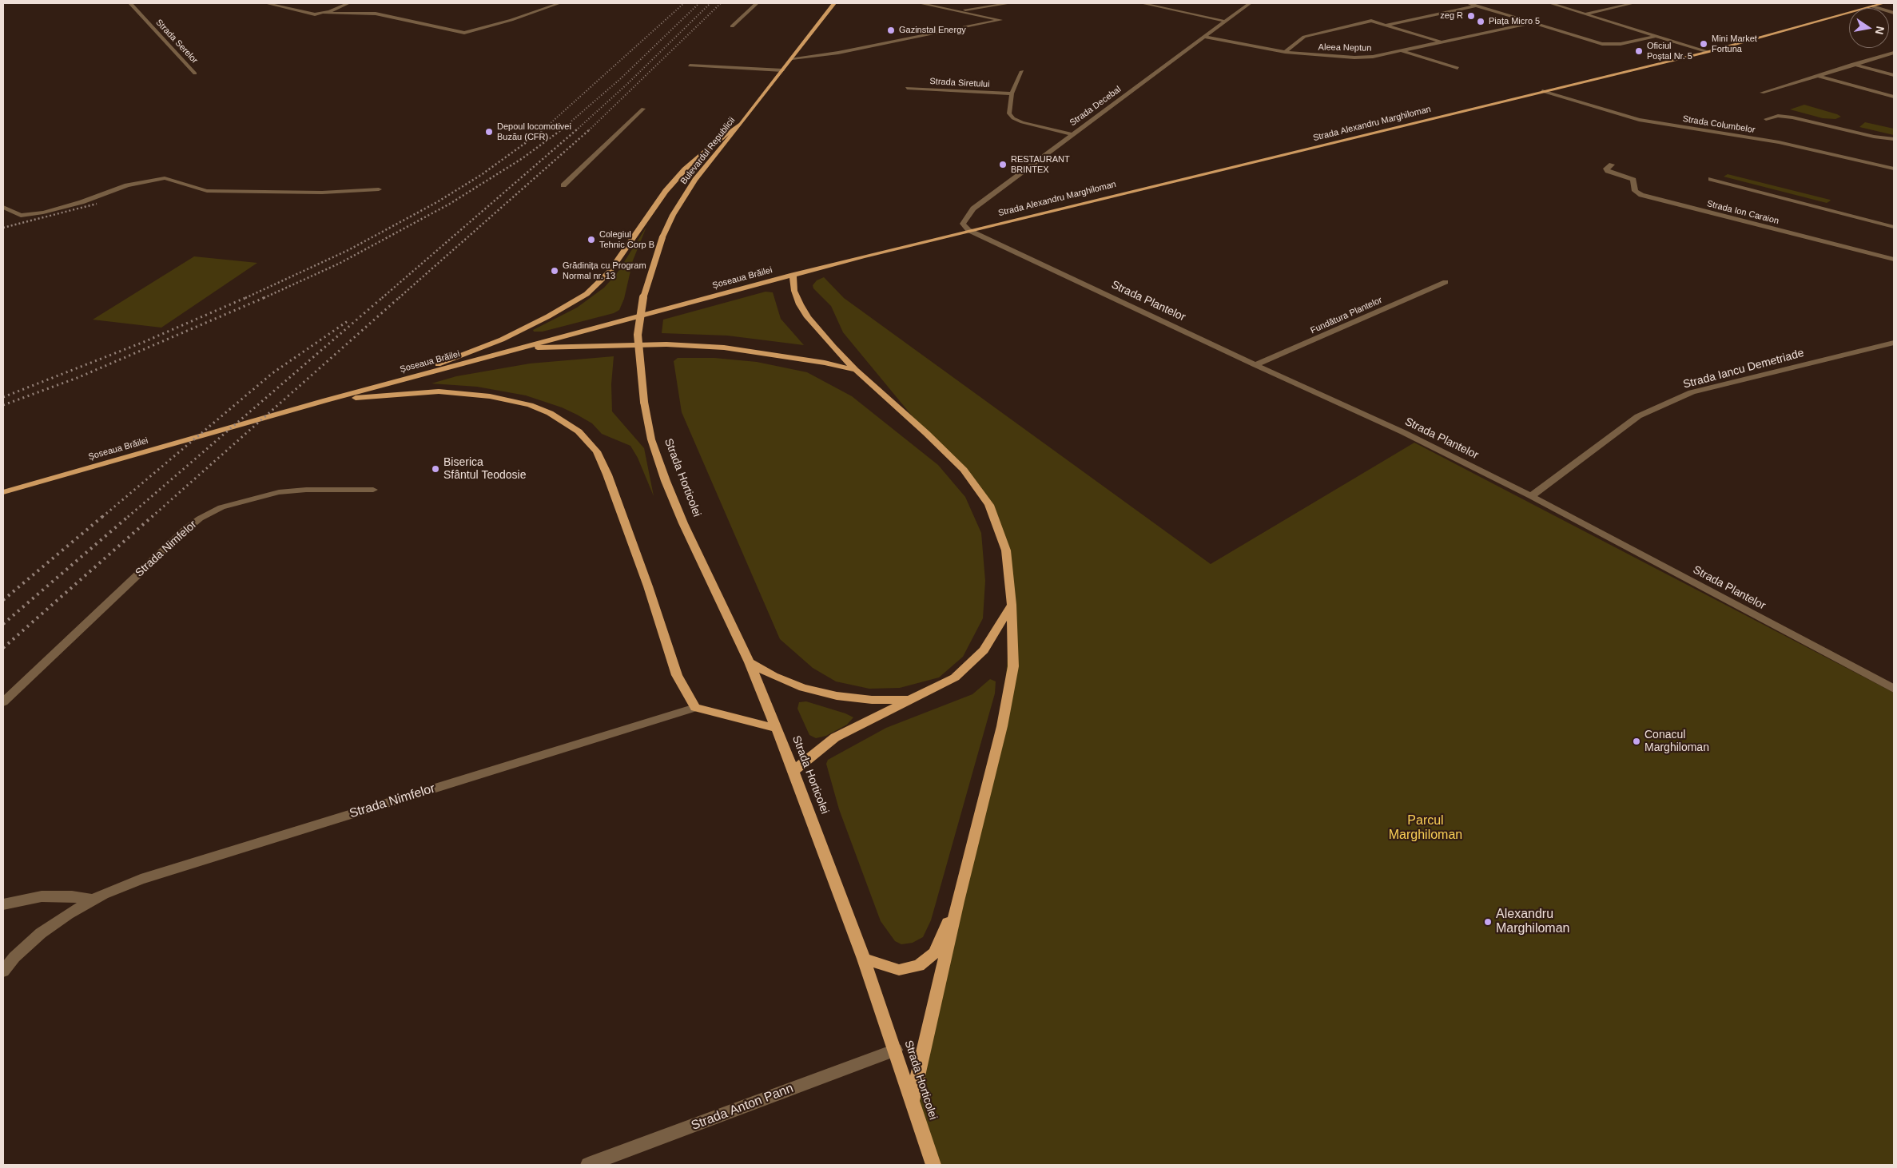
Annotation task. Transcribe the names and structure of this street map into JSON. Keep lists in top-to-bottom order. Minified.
{"streets":{"main road":["Strada Alexandru Marghiloman","Bulevardul Republicii","Șoseaua Brăilei","Strada Horticolei"],"street":["Strada Serelor","Aleea Neptun","Strada Siretului","Strada Decebal","Strada Columbelor","Strada Ion Caraion","Strada Plantelor","Fundătura Plantelor","Strada Iancu Demetriade","Strada Nimfelor","Strada Anton Pann"]},"crossings":[["Aleea Neptun","Strada Decebal"],["Strada Decebal","Strada Alexandru Marghiloman"],["Strada Decebal","Strada Plantelor"],["Strada Alexandru Marghiloman","Strada Columbelor"],["Strada Alexandru Marghiloman","Șoseaua Brăilei"],["Strada Alexandru Marghiloman","Strada Plantelor"],["Bulevardul Republicii","Strada Horticolei"],["Strada Plantelor","Fundătura Plantelor"],["Strada Plantelor","Strada Iancu Demetriade"],["Strada Horticolei","Strada Anton Pann"]],"parks":["Parcul Marghiloman"],"places":["zeg R","Piața Micro 5","Gazinstal Energy","Mini Market Fortuna","Oficiul Poștal Nr. 5","Depoul locomotivei Buzău (CFR)","RESTAURANT BRINTEX","Colegiul Tehnic Corp B","Grădinița cu Program Normal nr. 13","Biserica Sfântul Teodosie","Conacul Marghiloman","Alexandru Marghiloman"],"north":"right"}
